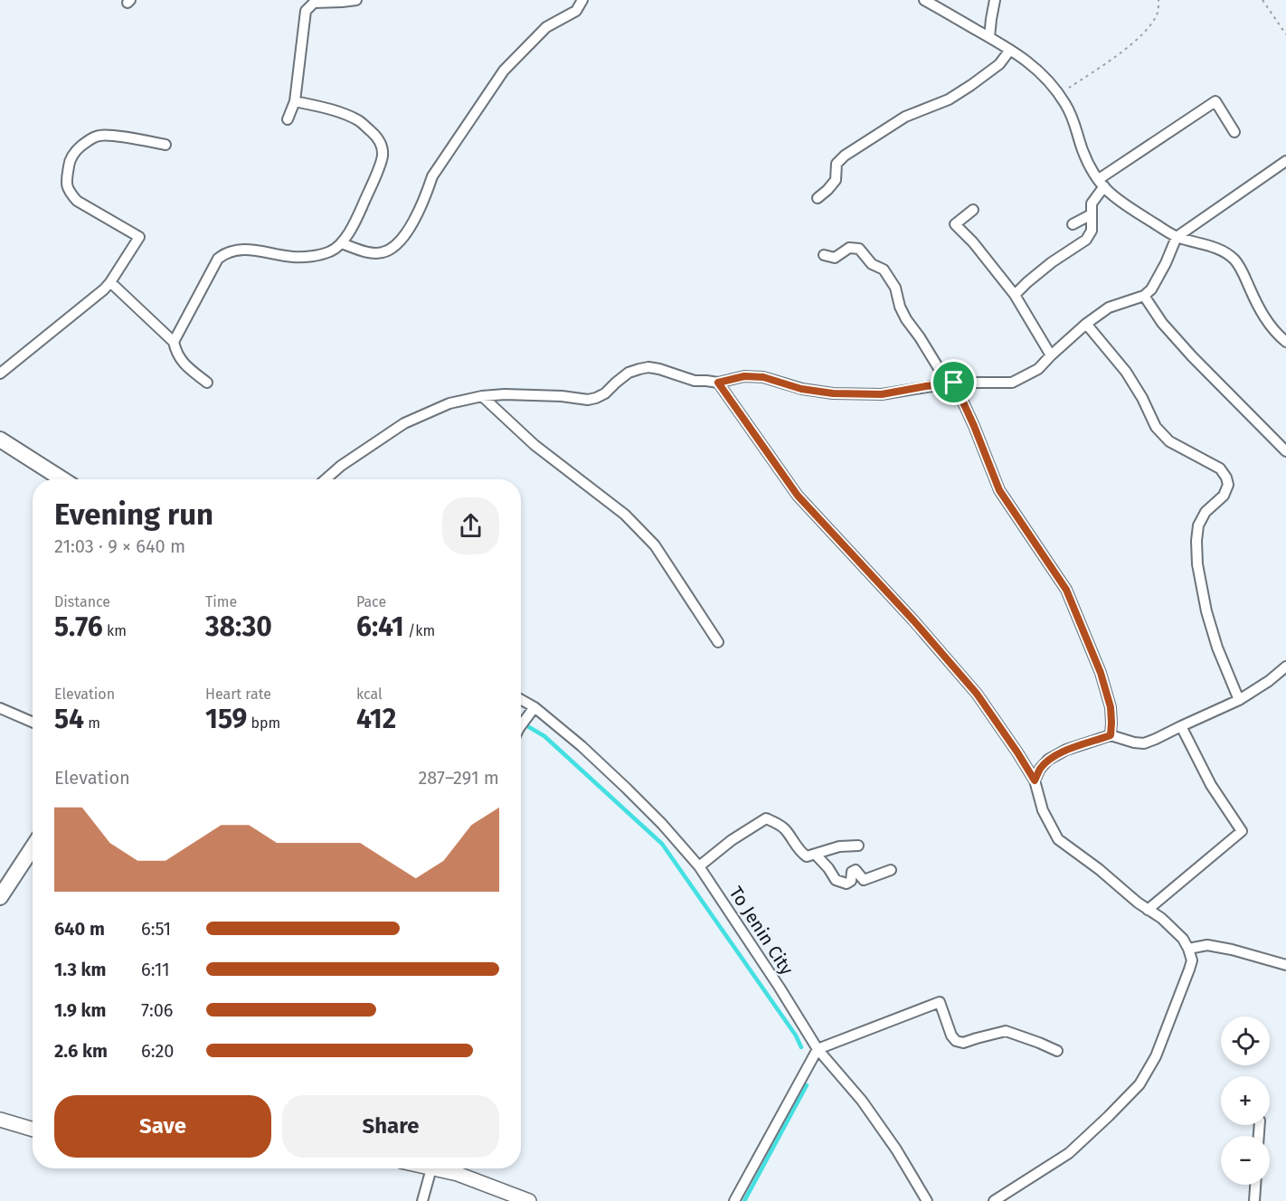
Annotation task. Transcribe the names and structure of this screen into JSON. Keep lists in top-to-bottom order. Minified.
{"streets":{"street":["To Jenin City"]},"page":{"heading":["Evening run","21:03 · 9 × 640 m"],"stats":[["Distance","5.76 km"],["Time","38:30"],["Pace","6:41 /km"],["Elevation","54 m"],["Heart rate","159 bpm"],["kcal","412"]],"chart":["Elevation","287–291 m"],"list":[{"name":"640 m","note":"6:51"},{"name":"1.3 km","note":"6:11"},{"name":"1.9 km","note":"7:06"},{"name":"2.6 km","note":"6:20"}],"map_buttons":["+","−"],"buttons":["Save","Share"]}}
